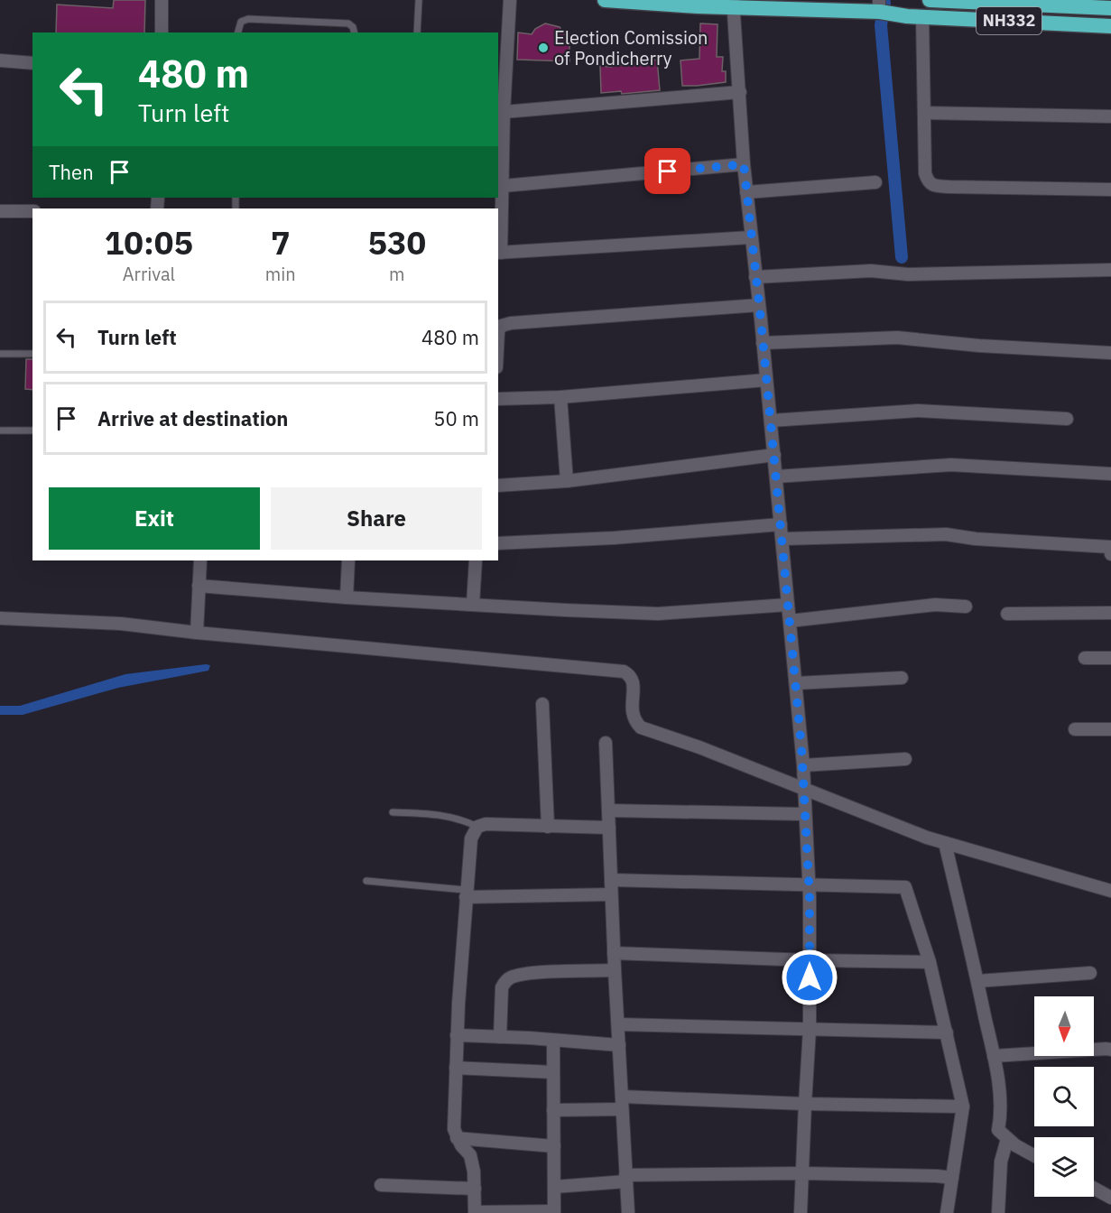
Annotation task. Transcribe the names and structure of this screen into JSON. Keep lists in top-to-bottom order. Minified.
{"streets":{"highway":["NH332"]},"places":["Election Comission of Pondicherry"],"north":"bottom","page":{"turn":["480 m","Turn left"],"then":"Then","eta":["10:05","Arrival","7","min","530","m"],"list":[{"name":"Turn left","value":"480 m"},{"name":"Arrive at destination","value":"50 m"}],"buttons":["Exit","Share"]}}
